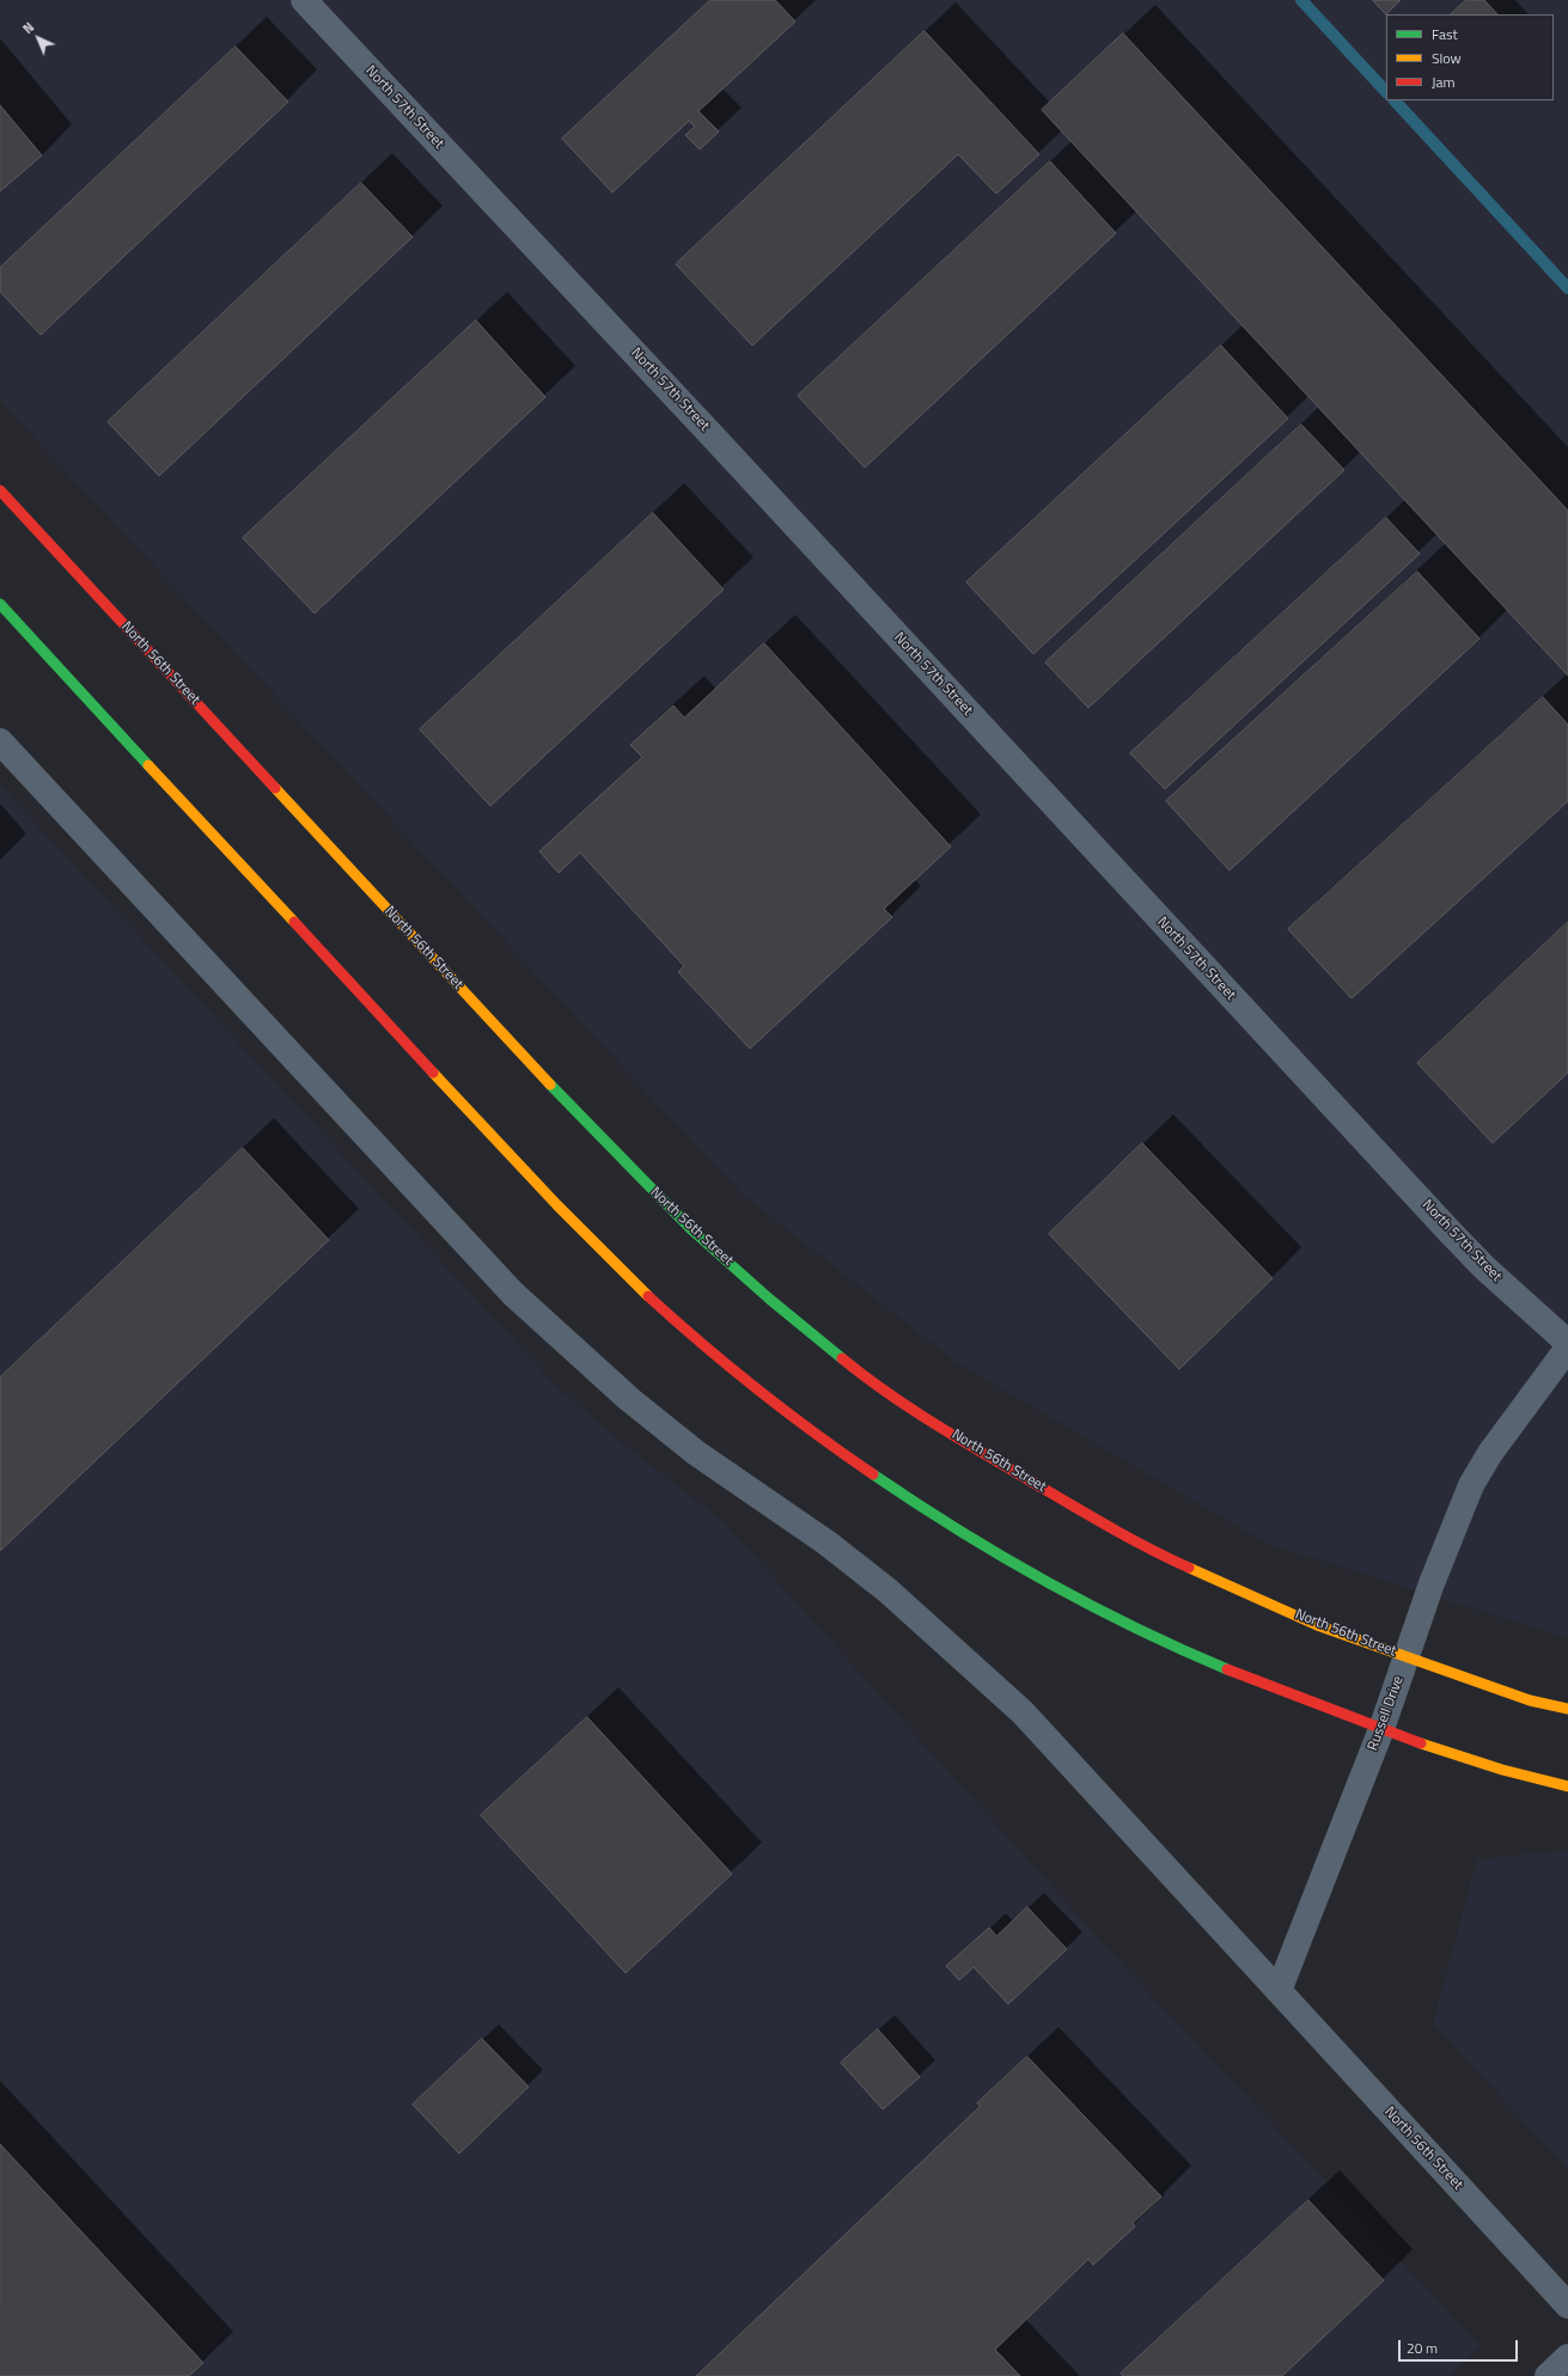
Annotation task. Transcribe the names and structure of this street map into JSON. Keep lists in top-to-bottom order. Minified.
{"streets":{"main road":["North 56th Street"],"street":["North 57th Street","Russell Drive"]},"crossings":[["North 56th Street","Russell Drive"]],"legend":["Fast","Slow","Jam"],"scale_bar":"20 m","north":"top left"}
